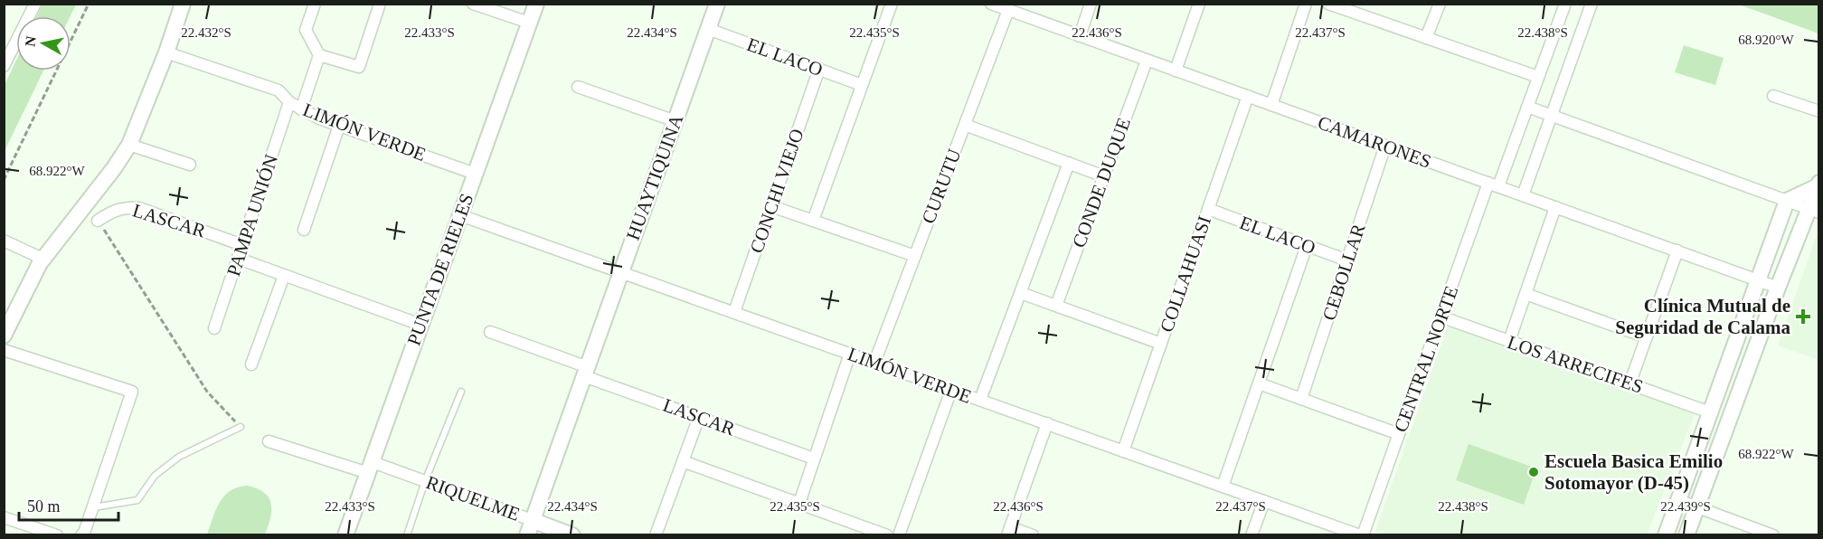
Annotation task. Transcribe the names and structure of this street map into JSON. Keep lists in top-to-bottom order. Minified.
{"streets":{"street":["EL LACO","LIMÓN VERDE","CAMARONES","HUAYTIQUINA","CONDE DUQUE","CURUTU","CONCHI VIEJO","PAMPA UNIÓN","LASCAR","PUNTA DE RIELES","CEBOLLAR","COLLAHUASI","CENTRAL NORTE","LOS ARRECIFES","RIQUELME"]},"crossings":[["EL LACO","HUAYTIQUINA"],["EL LACO","CONCHI VIEJO"],["EL LACO","CEBOLLAR"],["EL LACO","COLLAHUASI"],["LIMÓN VERDE","HUAYTIQUINA"],["LIMÓN VERDE","CONDE DUQUE"],["LIMÓN VERDE","CURUTU"],["LIMÓN VERDE","CONCHI VIEJO"],["LIMÓN VERDE","PAMPA UNIÓN"],["LIMÓN VERDE","PUNTA DE RIELES"],["LIMÓN VERDE","COLLAHUASI"],["LIMÓN VERDE","CENTRAL NORTE"],["CAMARONES","CONDE DUQUE"],["CAMARONES","CURUTU"],["CAMARONES","CEBOLLAR"],["CAMARONES","COLLAHUASI"],["CAMARONES","CENTRAL NORTE"],["HUAYTIQUINA","LASCAR"],["HUAYTIQUINA","RIQUELME"],["PAMPA UNIÓN","LASCAR"],["PUNTA DE RIELES","RIQUELME"],["CENTRAL NORTE","LOS ARRECIFES"]],"places":{"health":["Clínica Mutual de Seguridad de Calama"],"other":["Escuela Basica Emilio Sotomayor (D-45)"]},"scale_bar":"50 m","north":"left","coordinates":["22.432°S","22.433°S","22.434°S","22.435°S","22.436°S","22.437°S","22.438°S","68.920°W","68.922°W","22.439°S"]}
